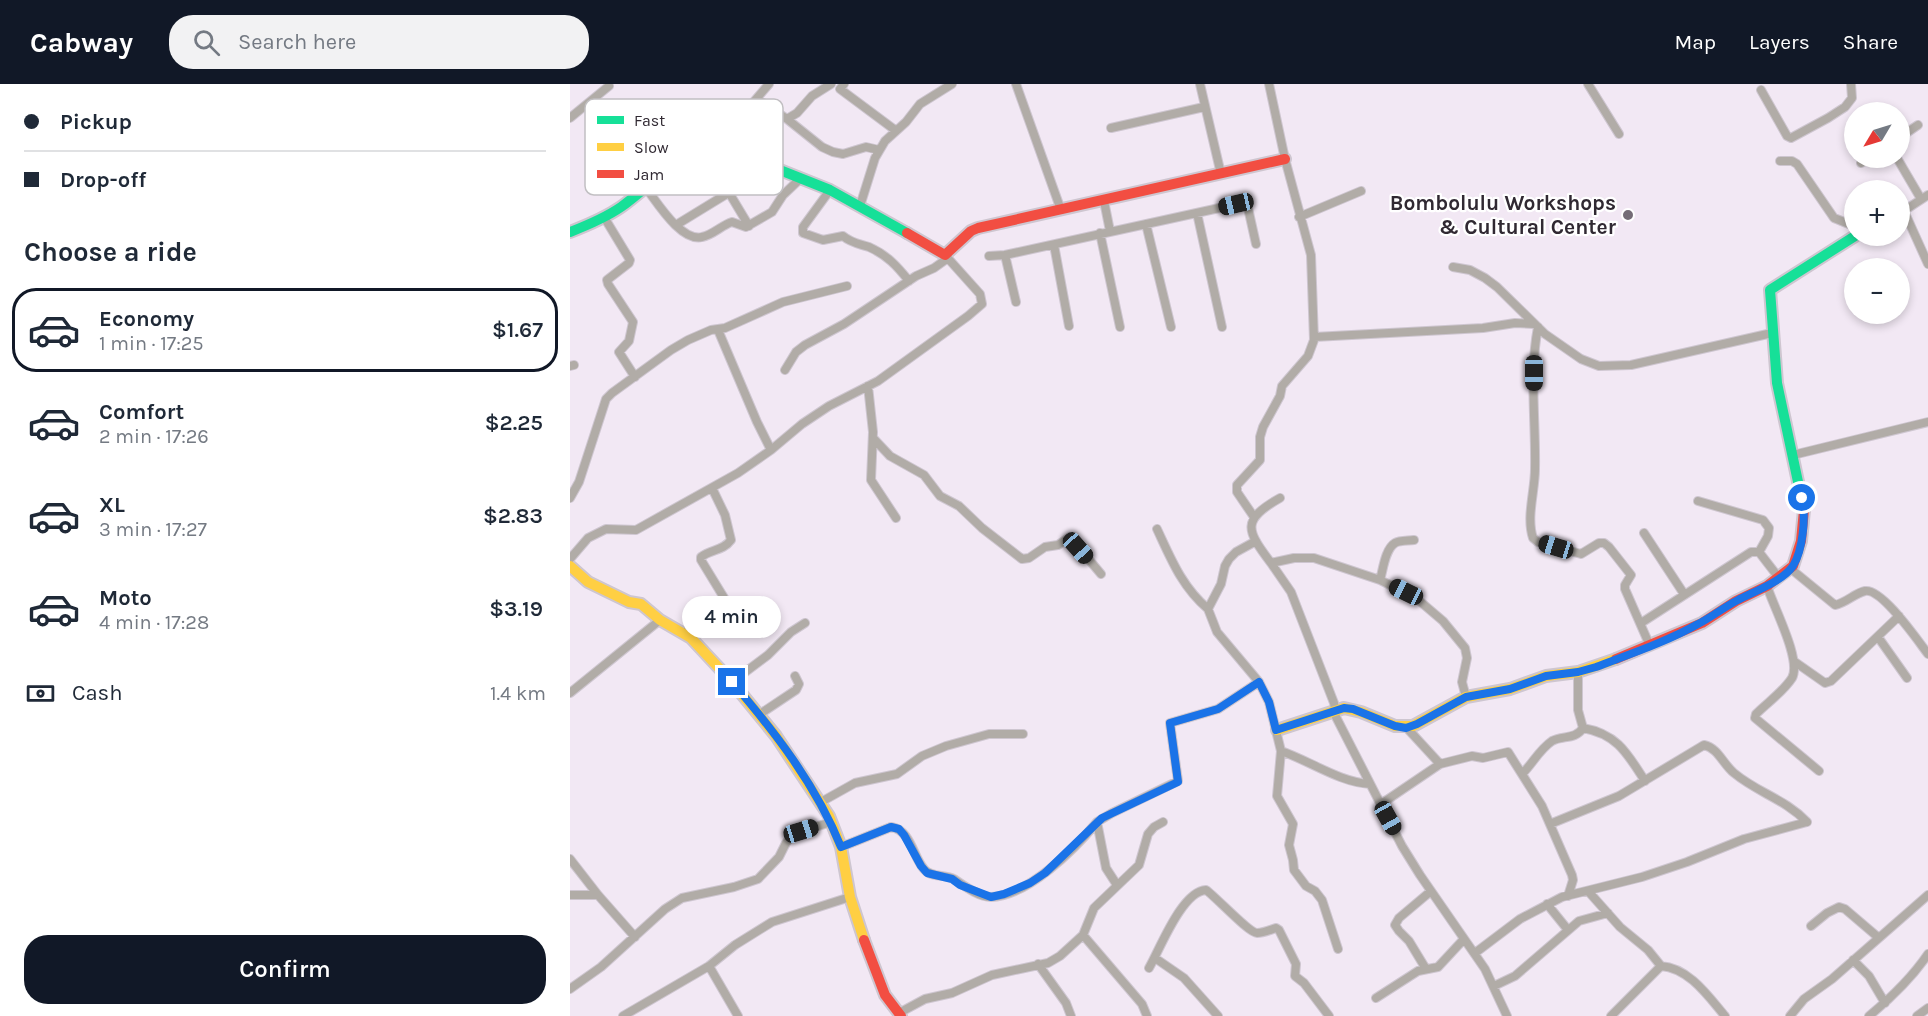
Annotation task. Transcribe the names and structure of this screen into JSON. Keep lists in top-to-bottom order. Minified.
{"places":["Bombolulu Workshops & Cultural Center"],"legend":["Fast","Slow","Jam"],"north":"bottom left","page":{"header":"Cabway","search":"Search here","nav":["Map","Layers","Share"],"banner":["Pickup","Drop-off"],"map_buttons":["+","−"],"heading":"Choose a ride","list":[{"name":"Economy","note":"1 min · 17:25","value":"$1.67"},{"name":"Comfort","note":"2 min · 17:26","value":"$2.25"},{"name":"XL","note":"3 min · 17:27","value":"$2.83"},{"name":"Moto","note":"4 min · 17:28","value":"$3.19"}],"bubble":"4 min","pay":["Cash","1.4 km"],"buttons":"Confirm"}}
